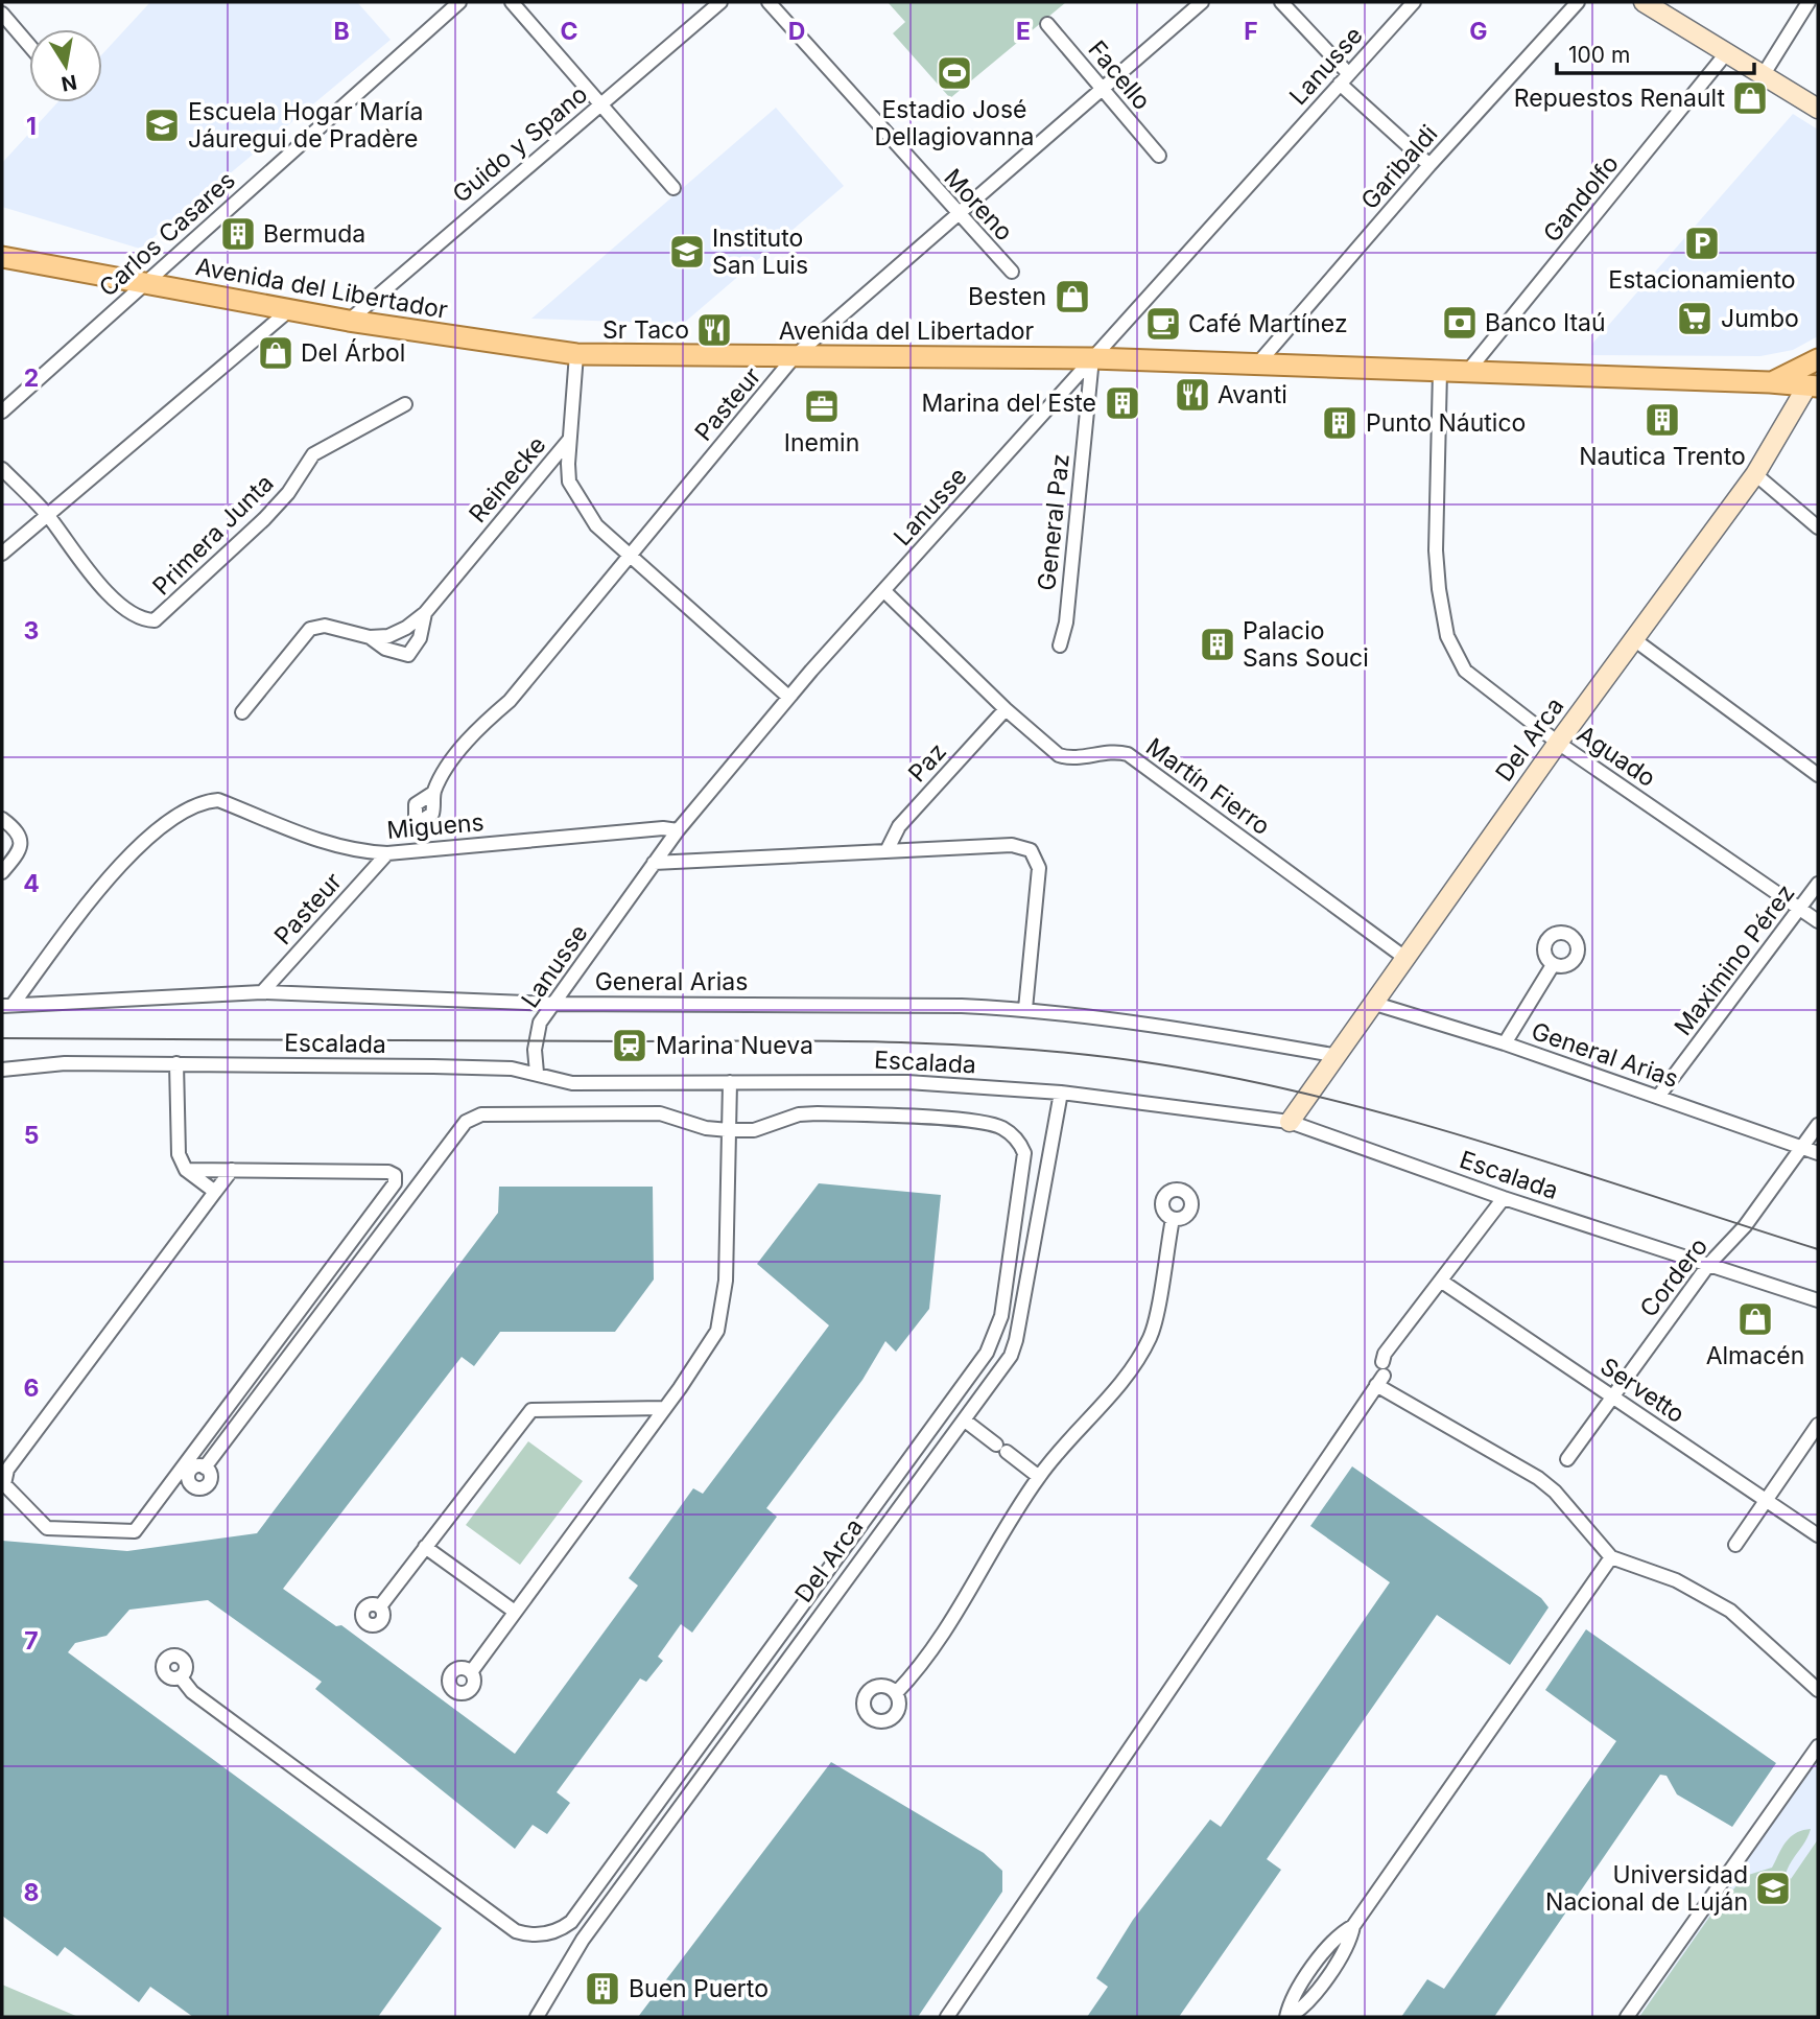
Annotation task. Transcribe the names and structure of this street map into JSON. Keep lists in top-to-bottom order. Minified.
{"streets":{"main road":["Avenida del Libertador"],"street":["Lanusse","Facello","Guido y Spano","Garibaldi","Gandolfo","Moreno","Carlos Casares","Pasteur","Reinecke","General Paz","Primera Junta","Del Arca","Aguado","Paz","Martín Fierro","Miguens","Maximino Pérez","General Arias","Escalada","Cordero","Servetto"]},"crossings":[["Lanusse","Avenida del Libertador"],["Lanusse","General Paz"],["Lanusse","Martín Fierro"],["Lanusse","Miguens"],["Lanusse","General Arias"],["Lanusse","Escalada"],["Facello","Pasteur"],["Guido y Spano","Avenida del Libertador"],["Garibaldi","Avenida del Libertador"],["Gandolfo","Avenida del Libertador"],["Moreno","Pasteur"],["Carlos Casares","Avenida del Libertador"],["Avenida del Libertador","Pasteur"],["Avenida del Libertador","Reinecke"],["Avenida del Libertador","General Paz"],["Avenida del Libertador","Del Arca"],["Avenida del Libertador","Aguado"],["Pasteur","Miguens"],["Pasteur","General Arias"],["Del Arca","Aguado"],["Del Arca","Martín Fierro"],["Del Arca","General Arias"],["Del Arca","Escalada"],["Aguado","Maximino Pérez"],["Paz","Martín Fierro"],["Miguens","General Arias"],["Maximino Pérez","General Arias"],["General Arias","Cordero"],["Escalada","Cordero"],["Cordero","Servetto"]],"places":{"sports":["Estadio José Dellagiovanna"],"shop":["Repuestos Renault","Besten","Del Árbol","Almacén"],"school or university":["Escuela Hogar María Jáuregui de Pradère","Instituto San Luis","Universidad Nacional de Luján"],"building":["Bermuda","Marina del Este","Nautica Trento","Punto Náutico","Palacio Sans Souci","Buen Puerto"],"parking":["Estacionamiento"],"supermarket":["Jumbo"],"bank":["Banco Itaú"],"cafe":["Café Martínez"],"restaurant":["Sr Taco","Avanti"],"office":["Inemin"],"station":["Marina Nueva"]},"scale_bar":"100 m","north":"bottom","grid":{"columns":["B","C","D","E","F","G"],"rows":["1","2","3","4","5","6","7","8"]}}
